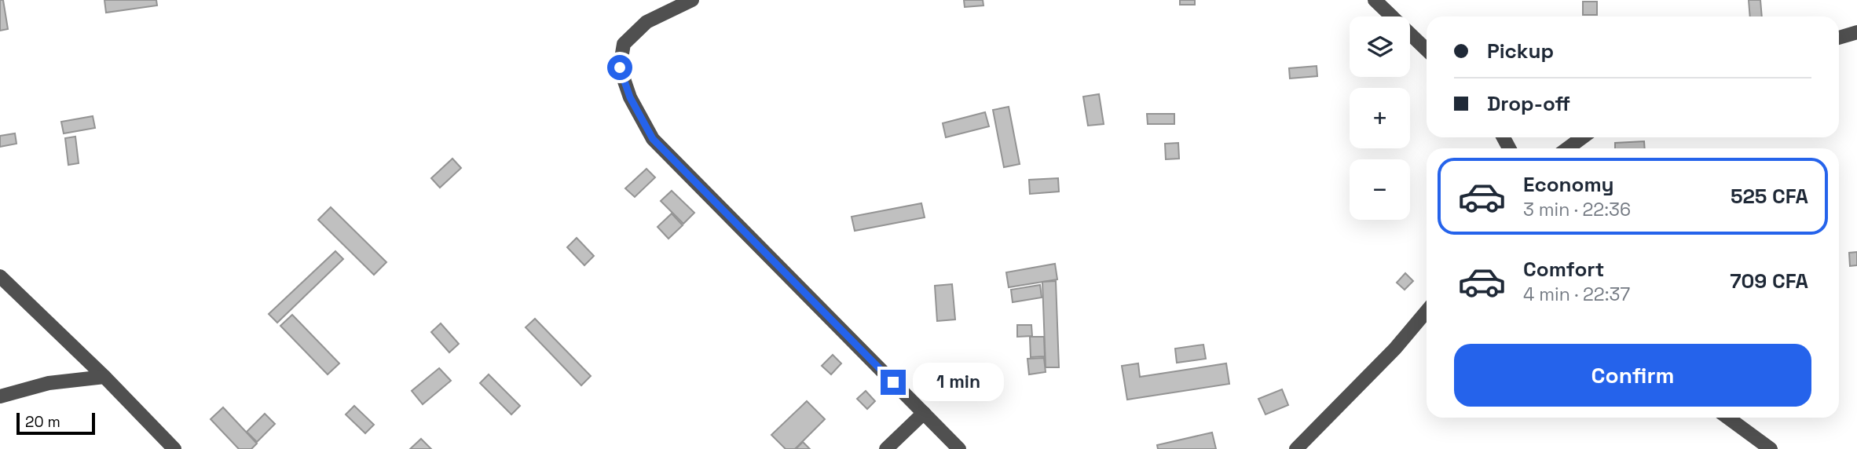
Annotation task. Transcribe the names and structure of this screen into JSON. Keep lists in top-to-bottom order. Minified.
{"scale_bar":"20 m","page":{"map_buttons":["+","−"],"banner":["Pickup","Drop-off"],"list":[{"name":"Economy","note":"3 min · 22:36","value":"525 CFA"},{"name":"Comfort","note":"4 min · 22:37","value":"709 CFA"}],"buttons":"Confirm","bubble":"1 min","scale":"20 m"}}
